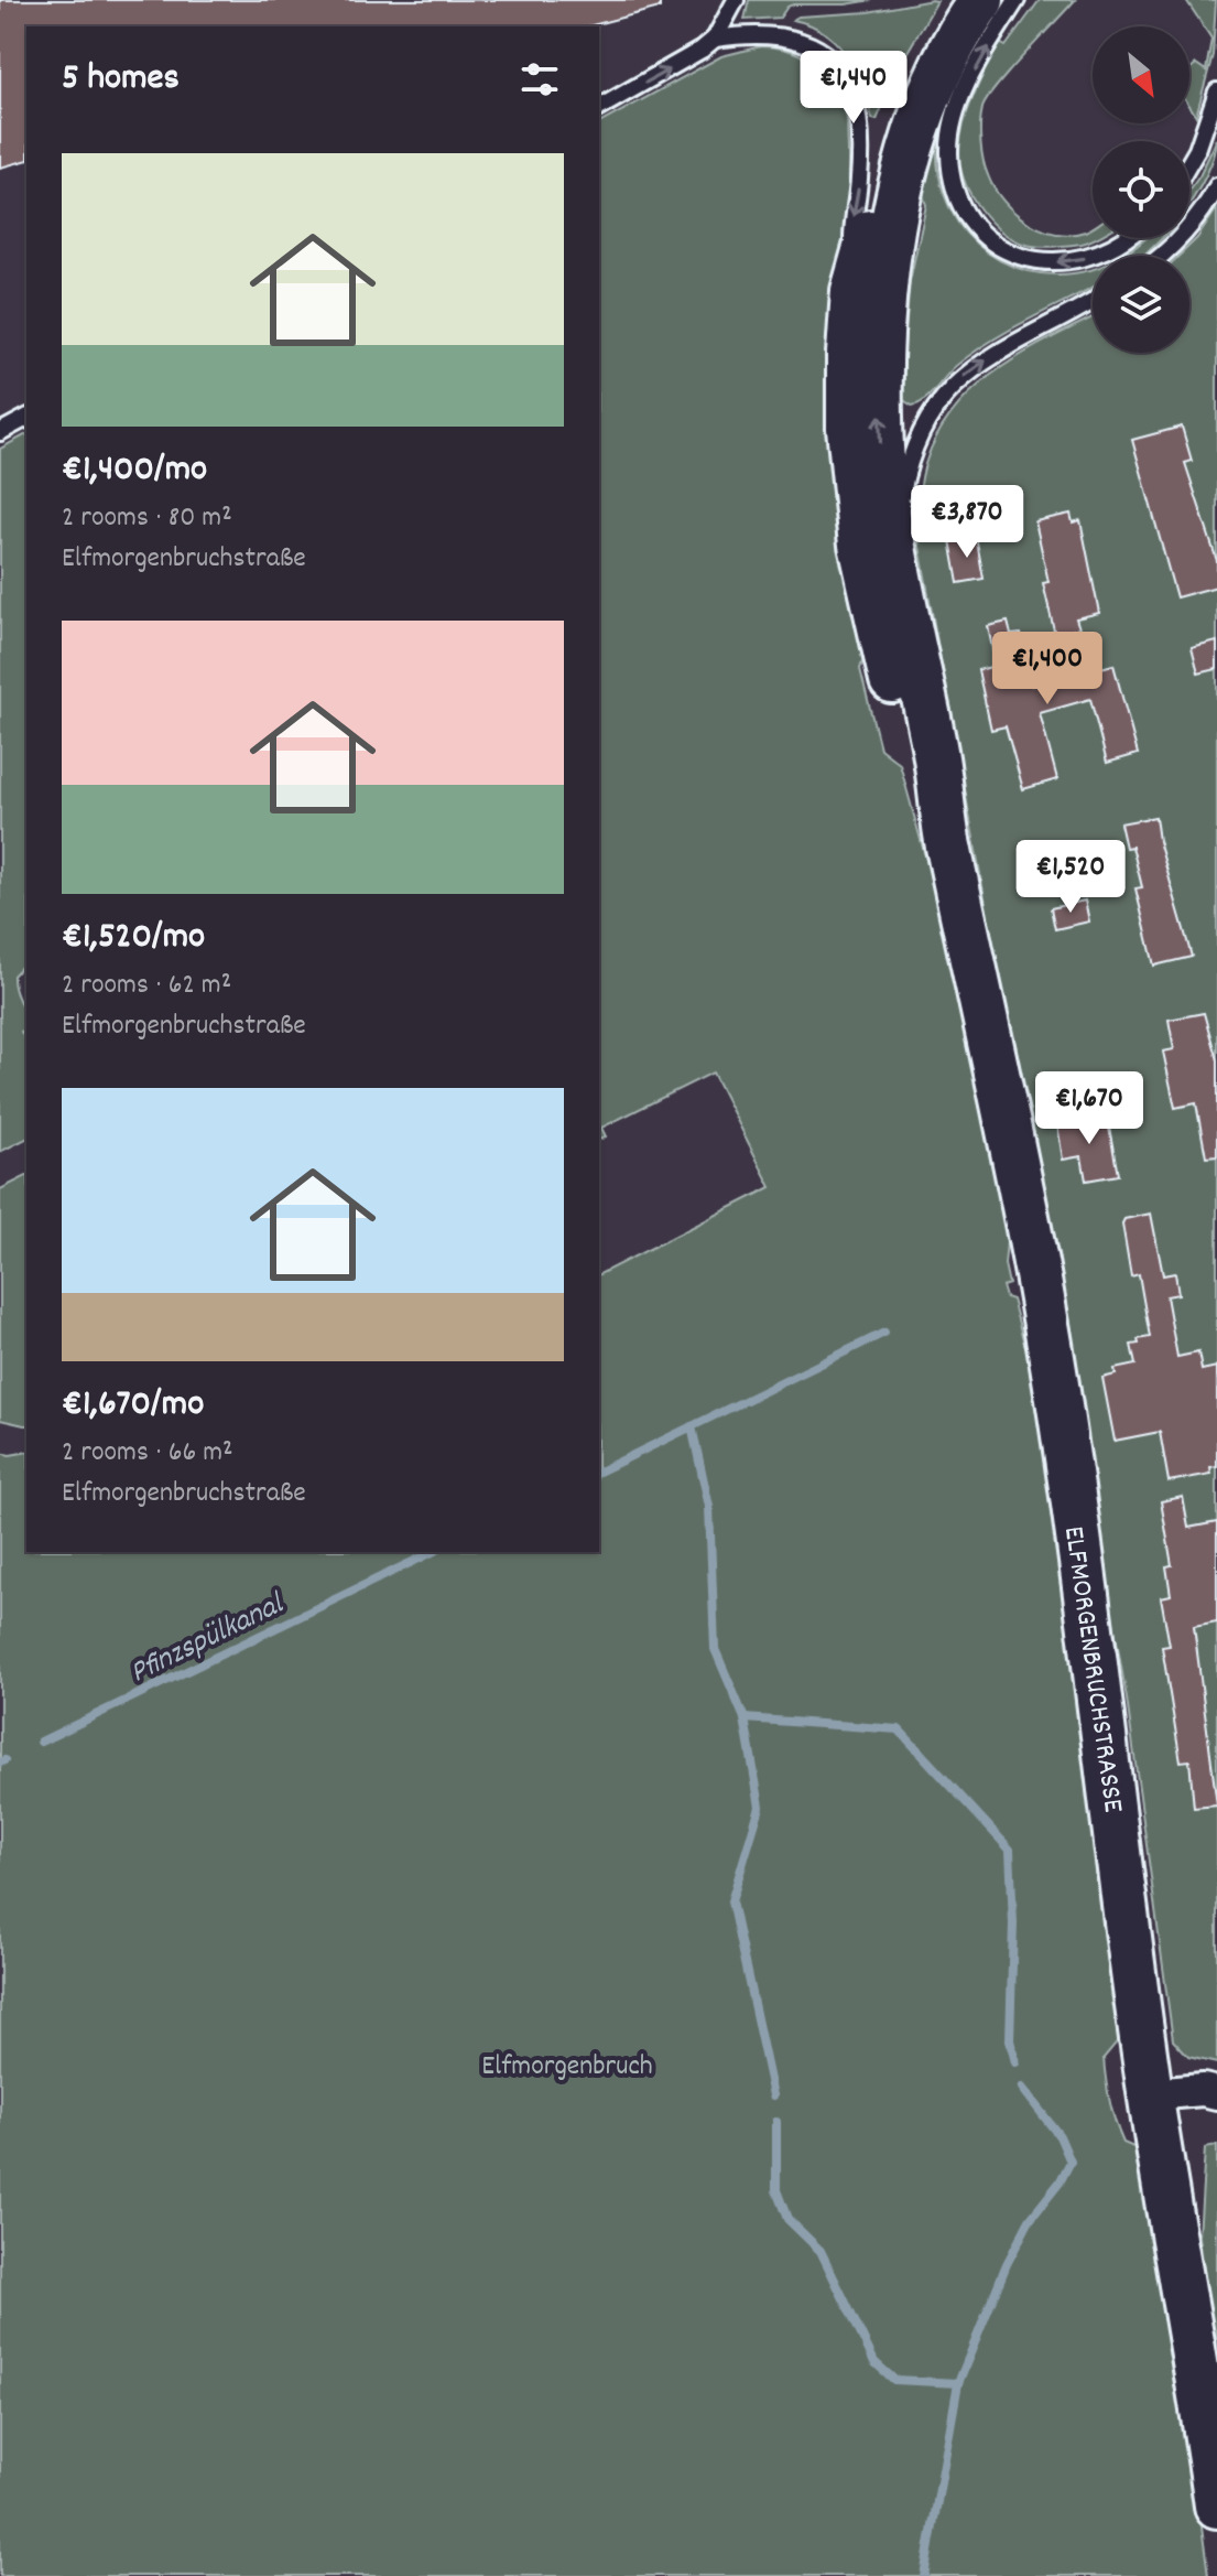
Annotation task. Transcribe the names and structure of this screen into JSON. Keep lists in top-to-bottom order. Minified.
{"streets":{"main road":["ELFMORGENBRUCHSTRASSE"]},"water":["Pfinzspülkanal"],"parks":["Elfmorgenbruch"],"north":"bottom right","page":{"heading":"5 homes","price":["€1,440","€3,870","€1,400","€1,520","€1,670"],"list":[{"name":"€1,400/mo","note":"2 rooms · 80 m² · Elfmorgenbruchstraße"},{"name":"€1,520/mo","note":"2 rooms · 62 m² · Elfmorgenbruchstraße"},{"name":"€1,670/mo","note":"2 rooms · 66 m² · Elfmorgenbruchstraße"}]}}
